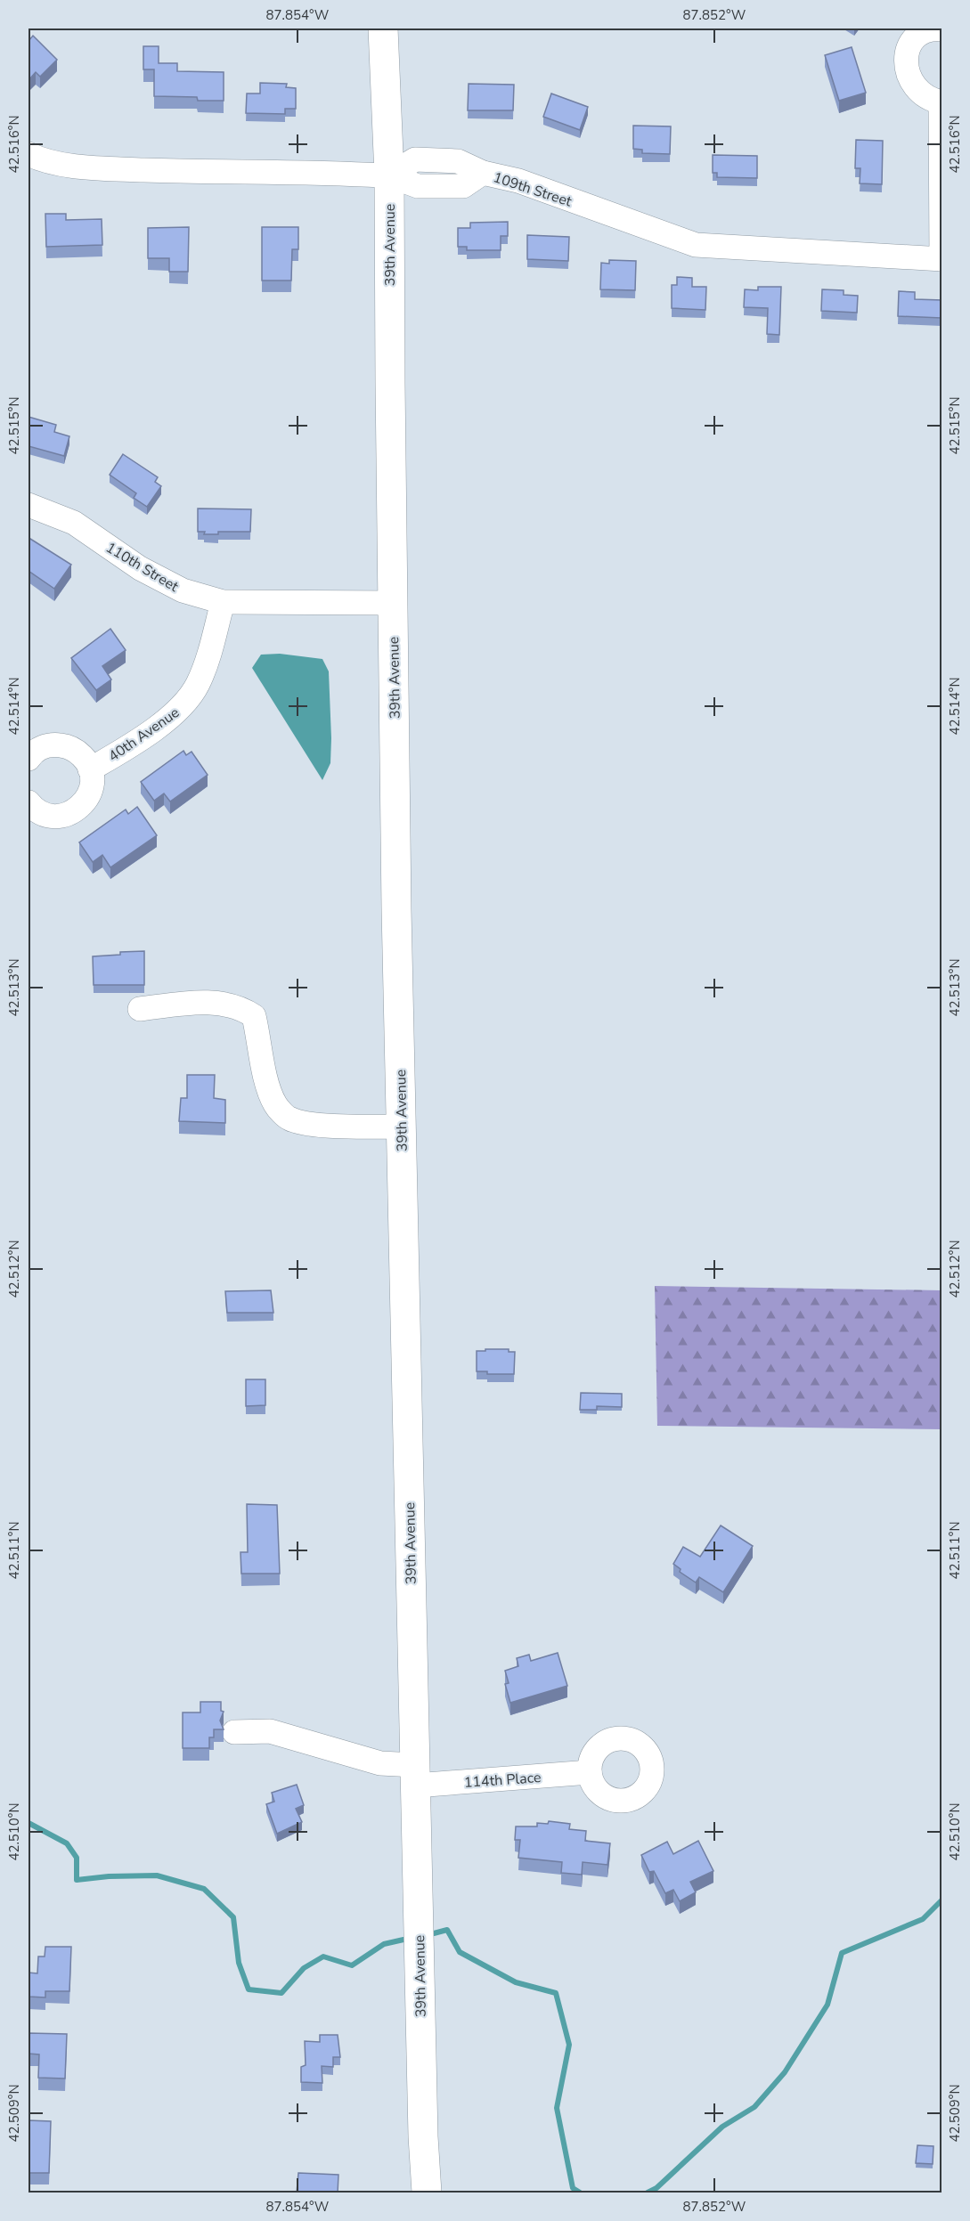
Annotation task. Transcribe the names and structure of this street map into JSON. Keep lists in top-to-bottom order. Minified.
{"streets":{"main road":["39th Avenue"],"street":["109th Street","110th Street","40th Avenue","114th Place"]},"crossings":[["109th Street","39th Avenue"],["39th Avenue","110th Street"],["39th Avenue","114th Place"],["110th Street","40th Avenue"]],"coordinates":["87.854°W","87.852°W","42.516°N","42.515°N","42.514°N","42.513°N","42.512°N","42.511°N","42.510°N","42.509°N"]}
